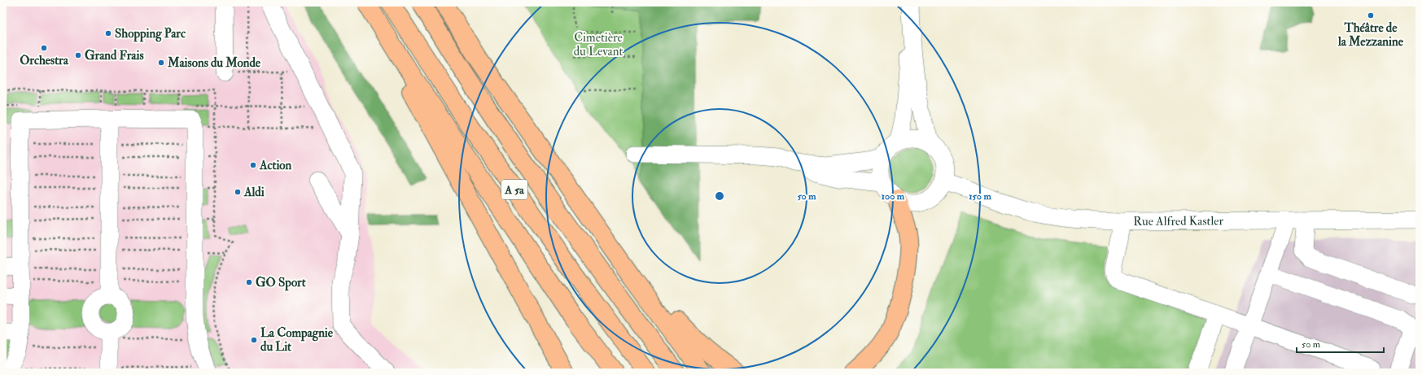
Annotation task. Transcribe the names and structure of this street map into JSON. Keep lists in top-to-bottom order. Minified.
{"streets":{"highway":["A 5a"],"street":["Rue Alfred Kastler"]},"parks":["Cimetière du Levant"],"places":["Théâtre de la Mezzanine","Shopping Parc","Orchestra","Grand Frais","Maisons du Monde","Action","Aldi","GO Sport","La Compagnie du Lit"],"scale_bar":"50 m","rings":["50 m","100 m","150 m"]}
